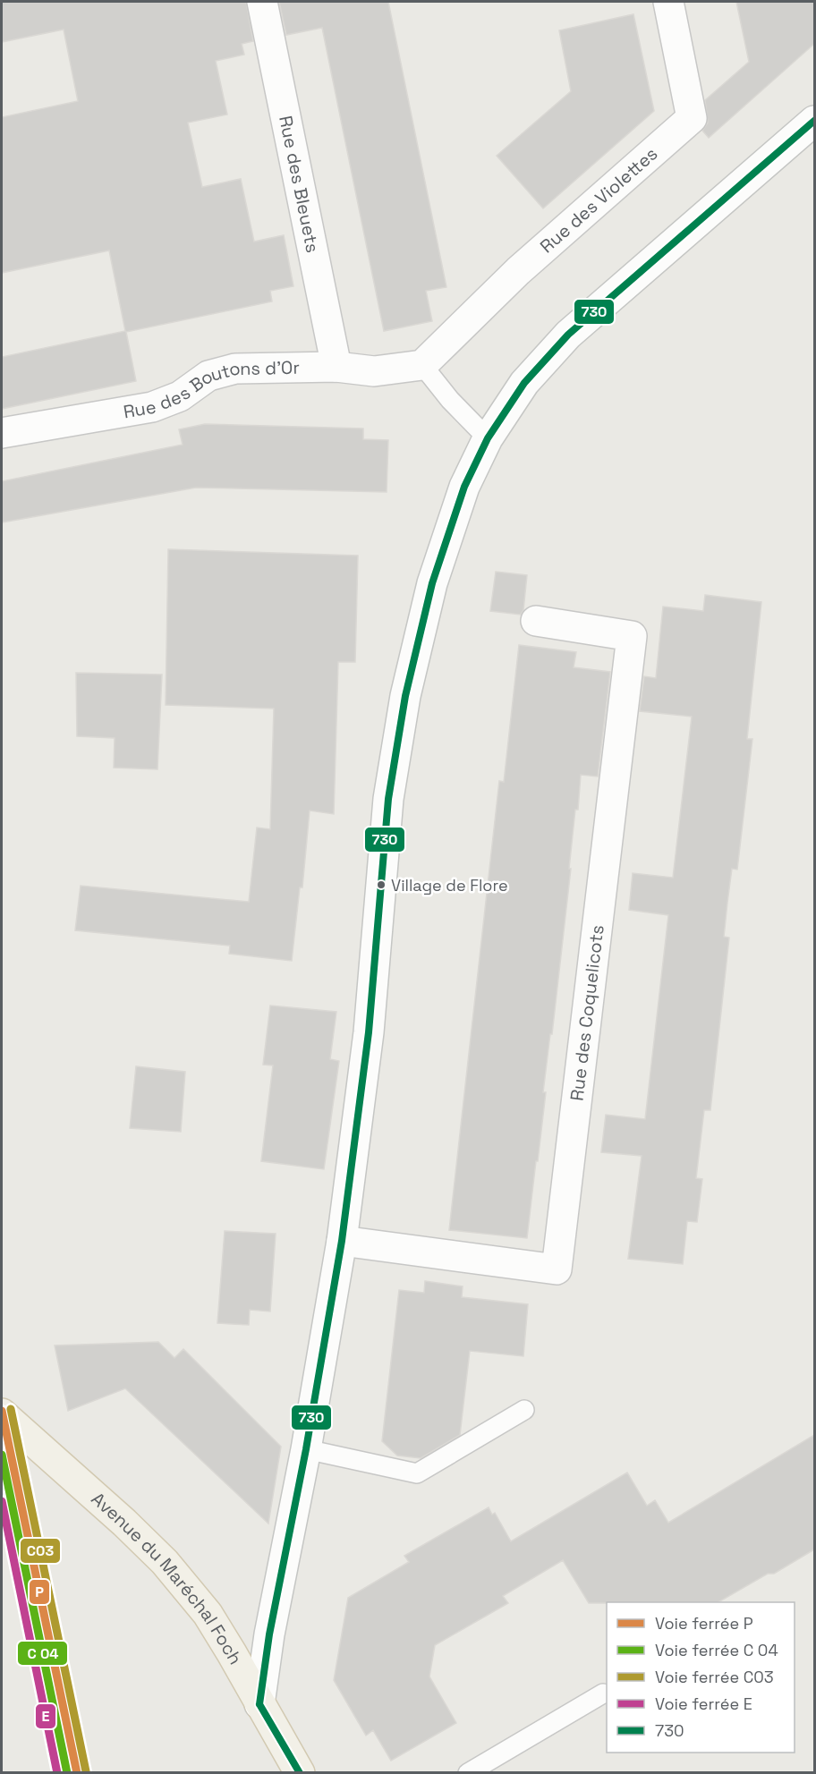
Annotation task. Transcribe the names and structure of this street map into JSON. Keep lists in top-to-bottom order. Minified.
{"streets":{"main road":["Avenue du Maréchal Foch"],"street":["Rue des Bleuets","Rue des Violettes","Rue des Boutons d'Or","Rue des Coquelicots"]},"crossings":[["Rue des Bleuets","Rue des Boutons d'Or"],["Rue des Violettes","Rue des Boutons d'Or"]],"places":["Village de Flore"],"lines":["transit line 730","rail line C03","rail line P","rail line E"],"legend":["Voie ferrée P","Voie ferrée C 04","Voie ferrée C03","Voie ferrée E","730"]}
